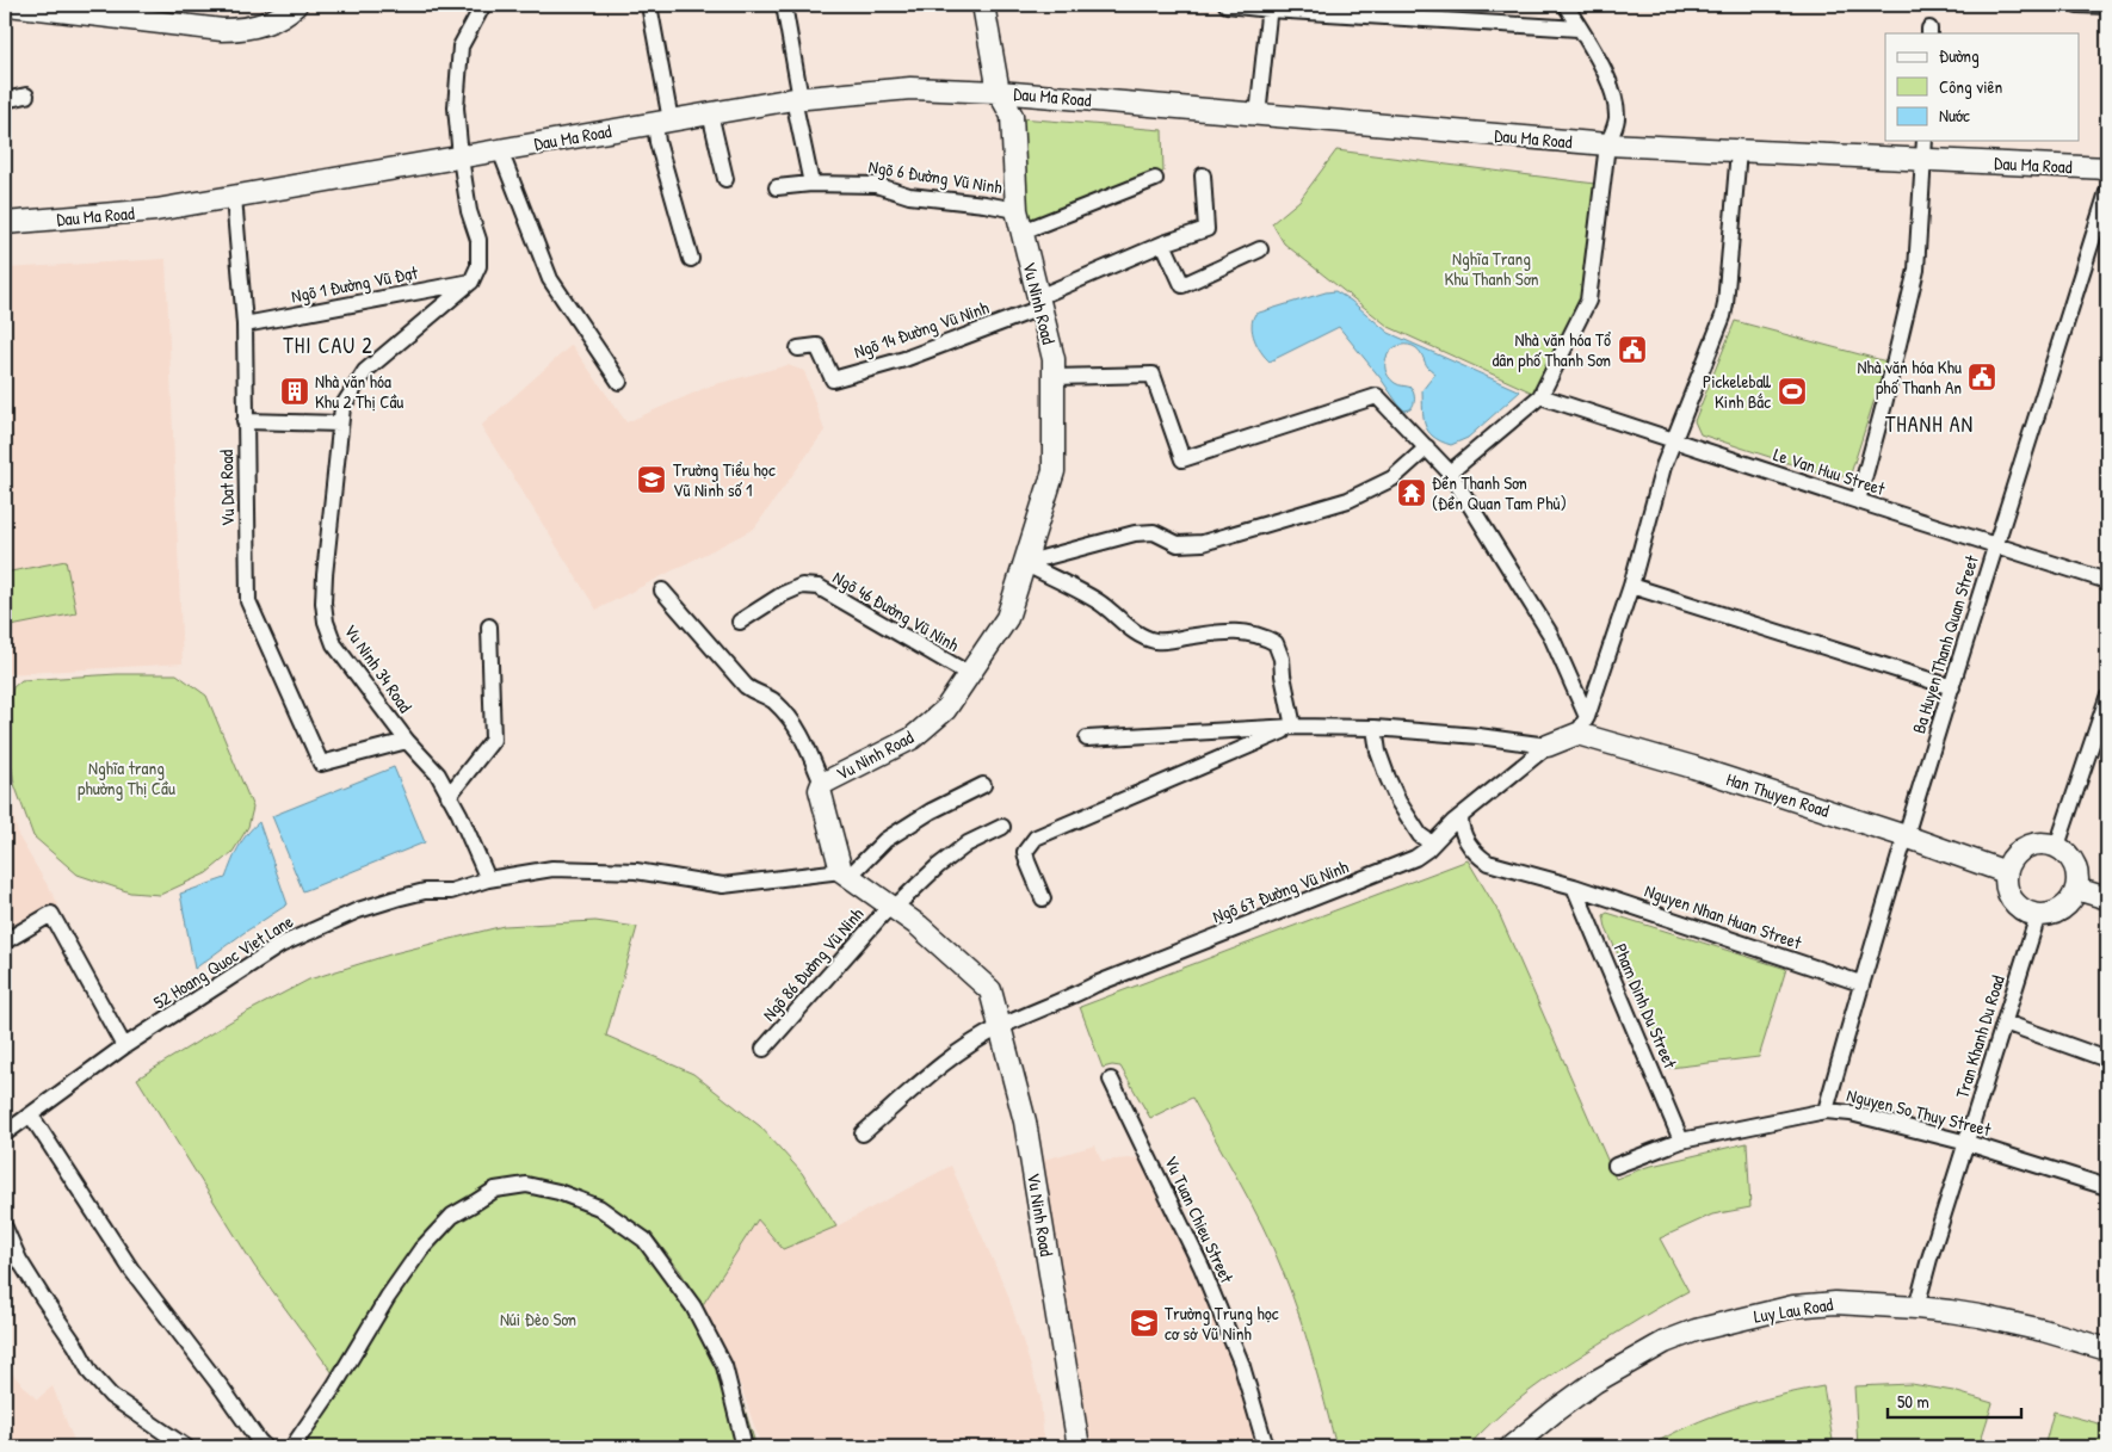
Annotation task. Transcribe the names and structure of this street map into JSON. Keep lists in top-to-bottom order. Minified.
{"streets":{"street":["Dau Ma Road","Ngõ 6 Đường Vũ Ninh","Ngõ 1 Đường Vũ Đạt","Vu Ninh Road","Ngõ 14 Đường Vũ Ninh","Le Van Huu Street","Vu Dat Road","Ngõ 46 Đường Vũ Ninh","Ba Huyen Thanh Quan Street","Vu Ninh 34 Road","Han Thuyen Road","Ngõ 67 Đường Vũ Ninh","Nguyen Nhan Huan Street","52 Hoang Quoc Viet Lane","Ngõ 86 Đường Vũ Ninh","Pham Dinh Du Street","Tran Khanh Du Road","Nguyen So Thuy Street","Vu Tuan Chieu Street","Luy Lau Road"]},"crossings":[["Dau Ma Road","Vu Ninh Road"],["Dau Ma Road","Vu Dat Road"],["Ngõ 6 Đường Vũ Ninh","Vu Ninh Road"],["Ngõ 1 Đường Vũ Đạt","Vu Dat Road"],["Ngõ 1 Đường Vũ Đạt","Vu Ninh 34 Road"],["Vu Ninh Road","Ngõ 14 Đường Vũ Ninh"],["Vu Ninh Road","Ngõ 46 Đường Vũ Ninh"],["Vu Ninh Road","Ngõ 67 Đường Vũ Ninh"],["Vu Ninh Road","Ngõ 86 Đường Vũ Ninh"],["Le Van Huu Street","Ba Huyen Thanh Quan Street"],["Vu Dat Road","Vu Ninh 34 Road"],["Ba Huyen Thanh Quan Street","Han Thuyen Road"],["Ba Huyen Thanh Quan Street","Nguyen Nhan Huan Street"],["Ba Huyen Thanh Quan Street","Nguyen So Thuy Street"],["Vu Ninh 34 Road","52 Hoang Quoc Viet Lane"],["Han Thuyen Road","Tran Khanh Du Road"],["Ngõ 67 Đường Vũ Ninh","Nguyen Nhan Huan Street"],["Nguyen Nhan Huan Street","Pham Dinh Du Street"],["Pham Dinh Du Street","Nguyen So Thuy Street"],["Tran Khanh Du Road","Nguyen So Thuy Street"],["Tran Khanh Du Road","Luy Lau Road"]],"districts":["THI CAU 2","THANH AN"],"parks":["Nghĩa Trang Khu Thanh Sơn","Nghĩa trang phường Thị Cầu","Núi Đèo Sơn"],"places":{"public building":["Nhà văn hóa Tổ dân phố Thanh Sơn","Nhà văn hóa Khu phố Thanh An"],"building":["Nhà văn hóa Khu 2 Thị Cầu"],"sports":["Pickeleball Kinh Bắc"],"school or university":["Trường Tiểu học Vũ Ninh số 1","Trường Trung học cơ sở Vũ Ninh"],"temple":["Đền Thanh Sơn (Đền Quan Tam Phủ)"]},"legend":["Đường","Công viên","Nước"],"scale_bar":"50 m"}
